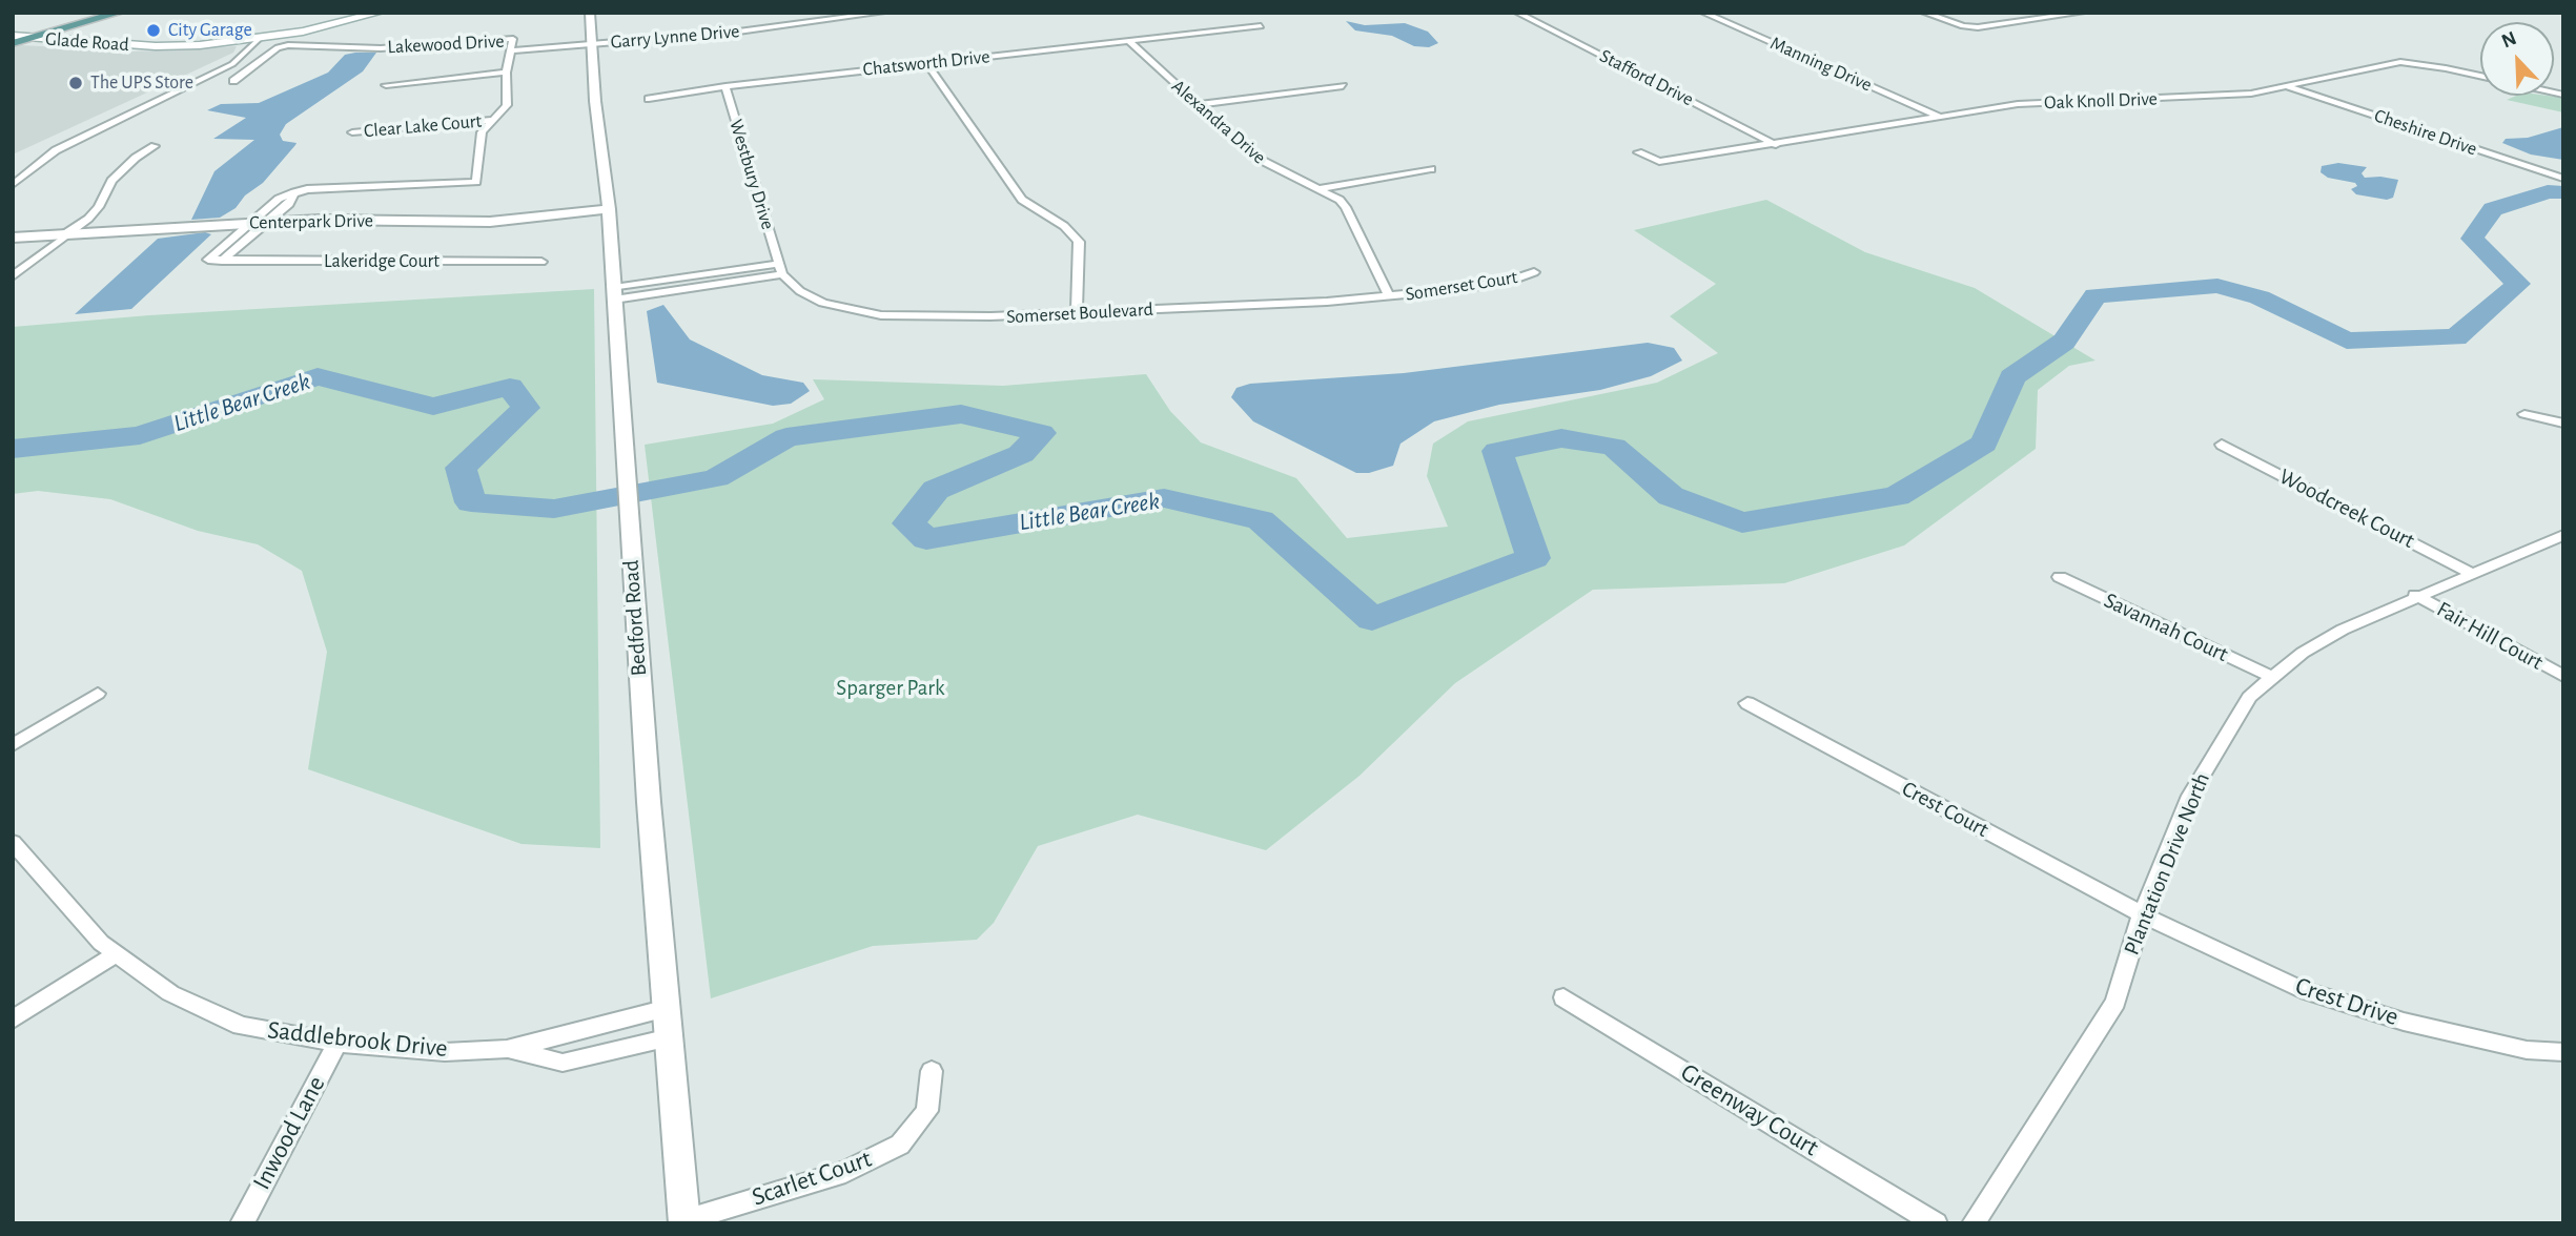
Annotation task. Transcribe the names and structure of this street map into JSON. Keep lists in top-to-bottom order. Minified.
{"streets":{"main road":["Glade Road"],"street":["Garry Lynne Drive","Lakewood Drive","Chatsworth Drive","Manning Drive","Stafford Drive","Oak Knoll Drive","Alexandra Drive","Clear Lake Court","Cheshire Drive","Westbury Drive","Centerpark Drive","Lakeridge Court","Somerset Court","Somerset Boulevard","Woodcreek Court","Bedford Road","Savannah Court","Fair Hill Court","Crest Court","Plantation Drive North","Crest Drive","Saddlebrook Drive","Greenway Court","Inwood Lane","Scarlet Court"]},"crossings":[["Garry Lynne Drive","Lakewood Drive"],["Garry Lynne Drive","Bedford Road"],["Lakewood Drive","Clear Lake Court"],["Lakewood Drive","Centerpark Drive"],["Chatsworth Drive","Alexandra Drive"],["Chatsworth Drive","Westbury Drive"],["Manning Drive","Oak Knoll Drive"],["Stafford Drive","Oak Knoll Drive"],["Oak Knoll Drive","Cheshire Drive"],["Alexandra Drive","Somerset Court"],["Alexandra Drive","Somerset Boulevard"],["Westbury Drive","Somerset Boulevard"],["Centerpark Drive","Bedford Road"],["Somerset Court","Somerset Boulevard"],["Woodcreek Court","Plantation Drive North"],["Bedford Road","Saddlebrook Drive"],["Bedford Road","Scarlet Court"],["Savannah Court","Plantation Drive North"],["Fair Hill Court","Plantation Drive North"],["Crest Court","Plantation Drive North"],["Crest Court","Crest Drive"],["Plantation Drive North","Crest Drive"],["Saddlebrook Drive","Inwood Lane"]],"water":["Little Bear Creek"],"parks":["Sparger Park"],"places":["City Garage","The UPS Store"],"north":"top left"}
